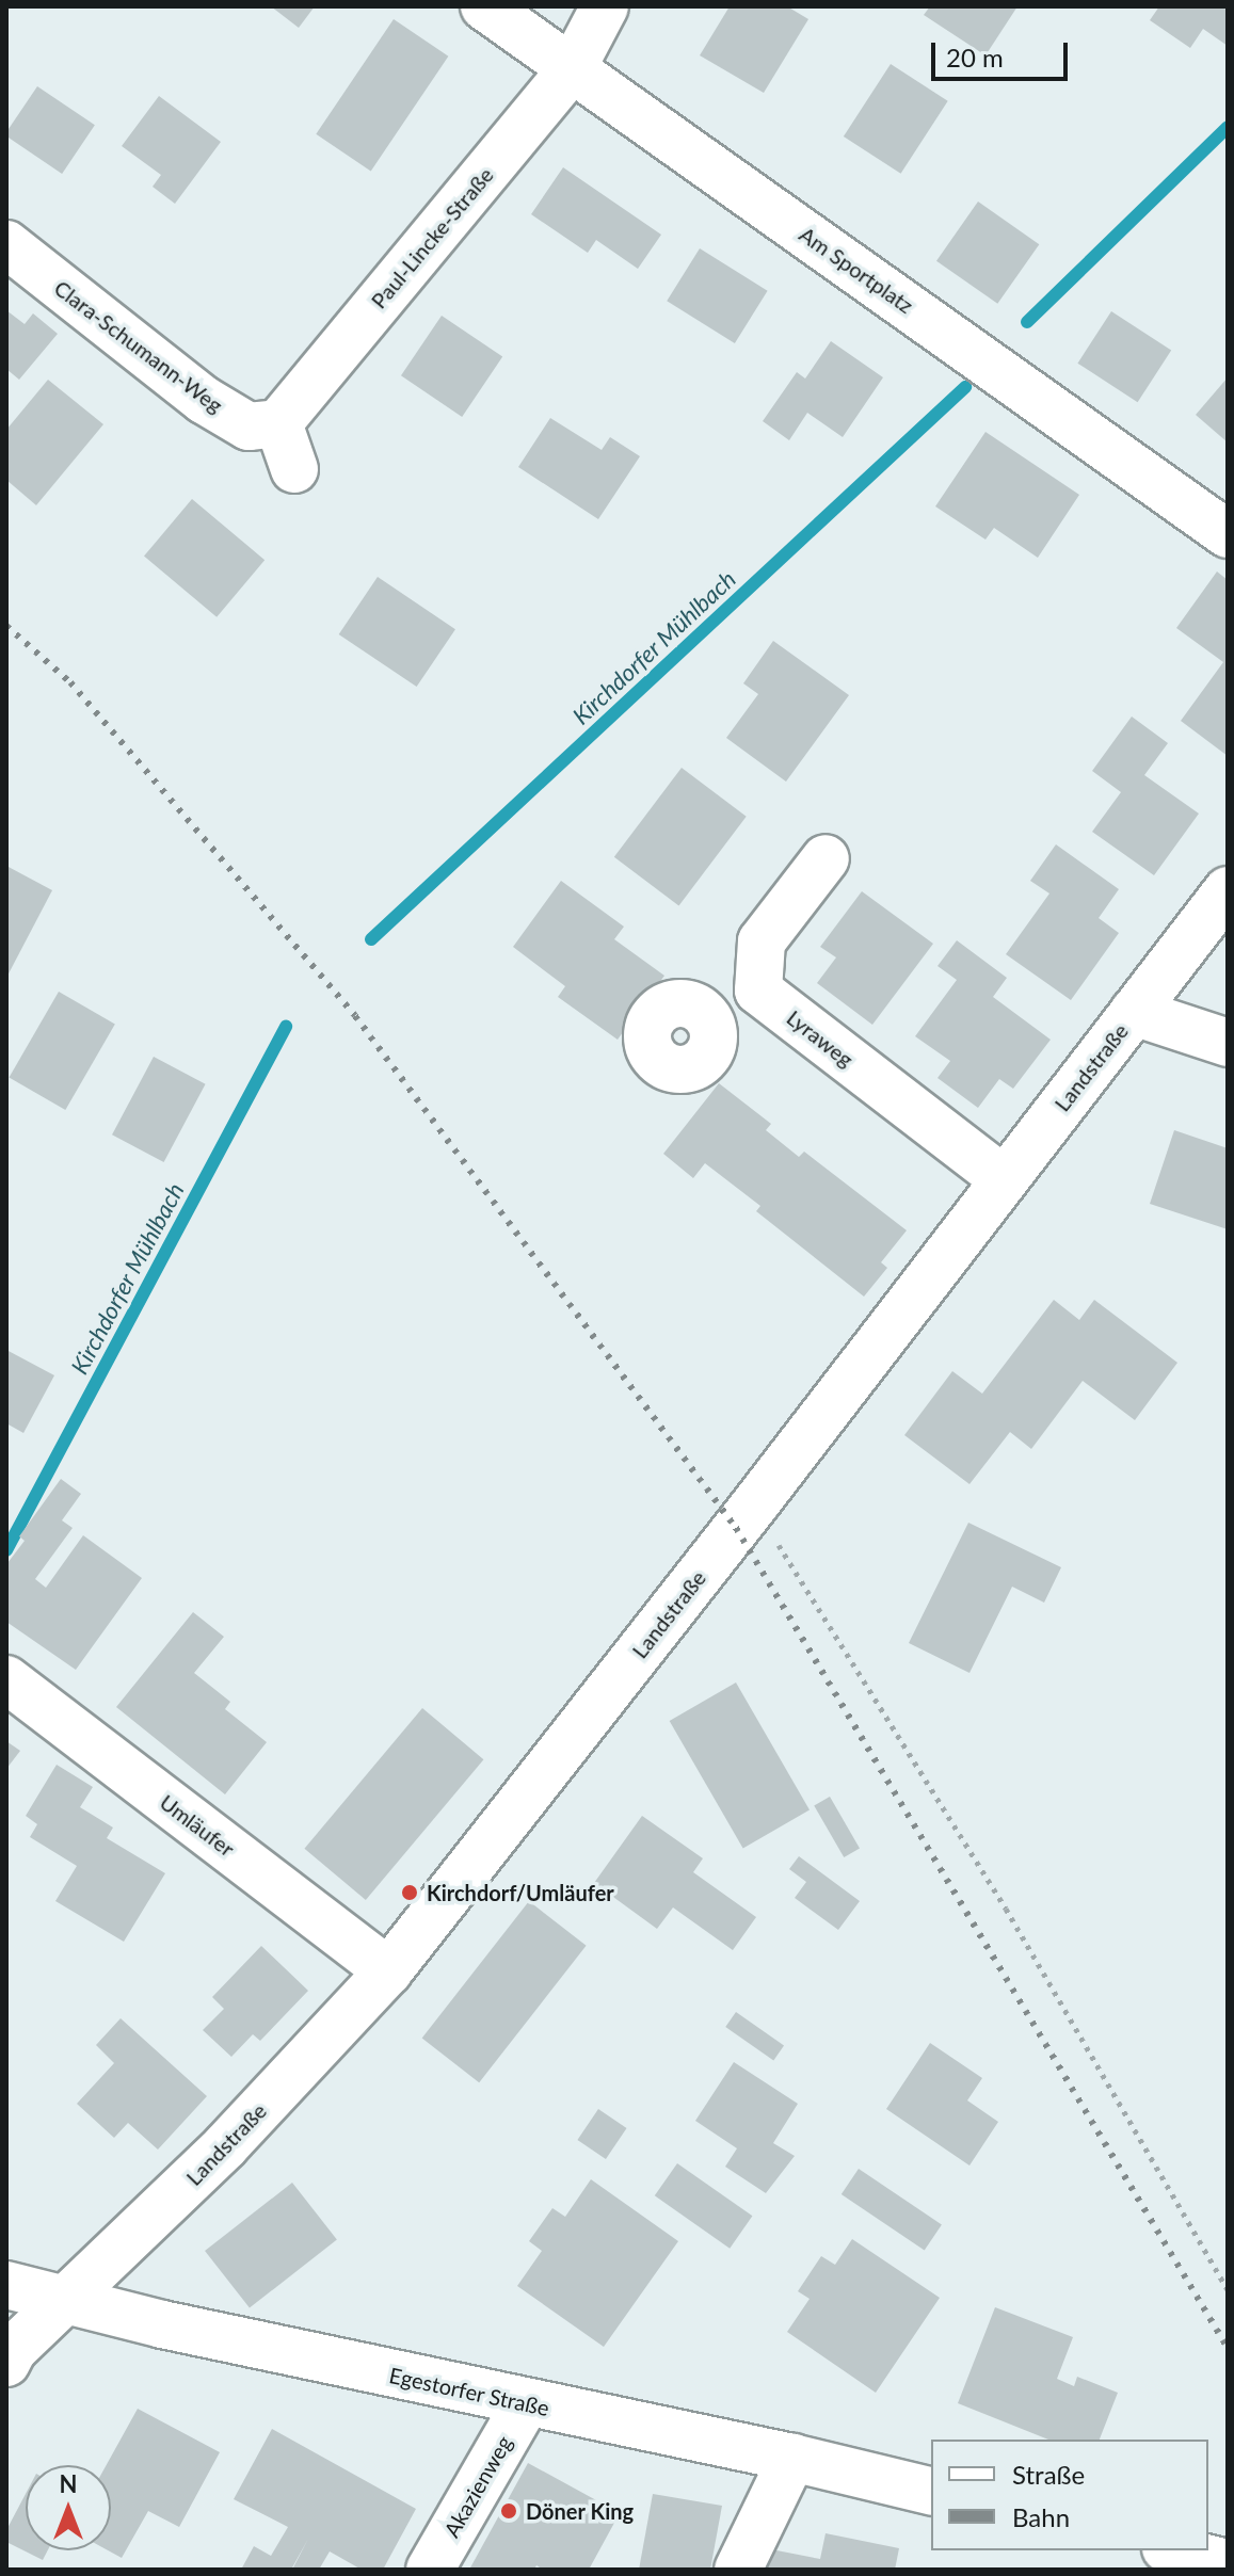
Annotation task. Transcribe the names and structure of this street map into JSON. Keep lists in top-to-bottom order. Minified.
{"streets":{"street":["Paul-Lincke-Straße","Am Sportplatz","Clara-Schumann-Weg","Lyraweg","Landstraße","Umläufer","Egestorfer Straße","Akazienweg"]},"crossings":[["Paul-Lincke-Straße","Am Sportplatz"],["Paul-Lincke-Straße","Clara-Schumann-Weg"],["Lyraweg","Landstraße"],["Landstraße","Umläufer"],["Landstraße","Egestorfer Straße"],["Egestorfer Straße","Akazienweg"]],"water":["Kirchdorfer Mühlbach"],"places":["Kirchdorf/Umläufer","Döner King"],"legend":["Straße","Bahn"],"scale_bar":"20 m","north":"top"}
